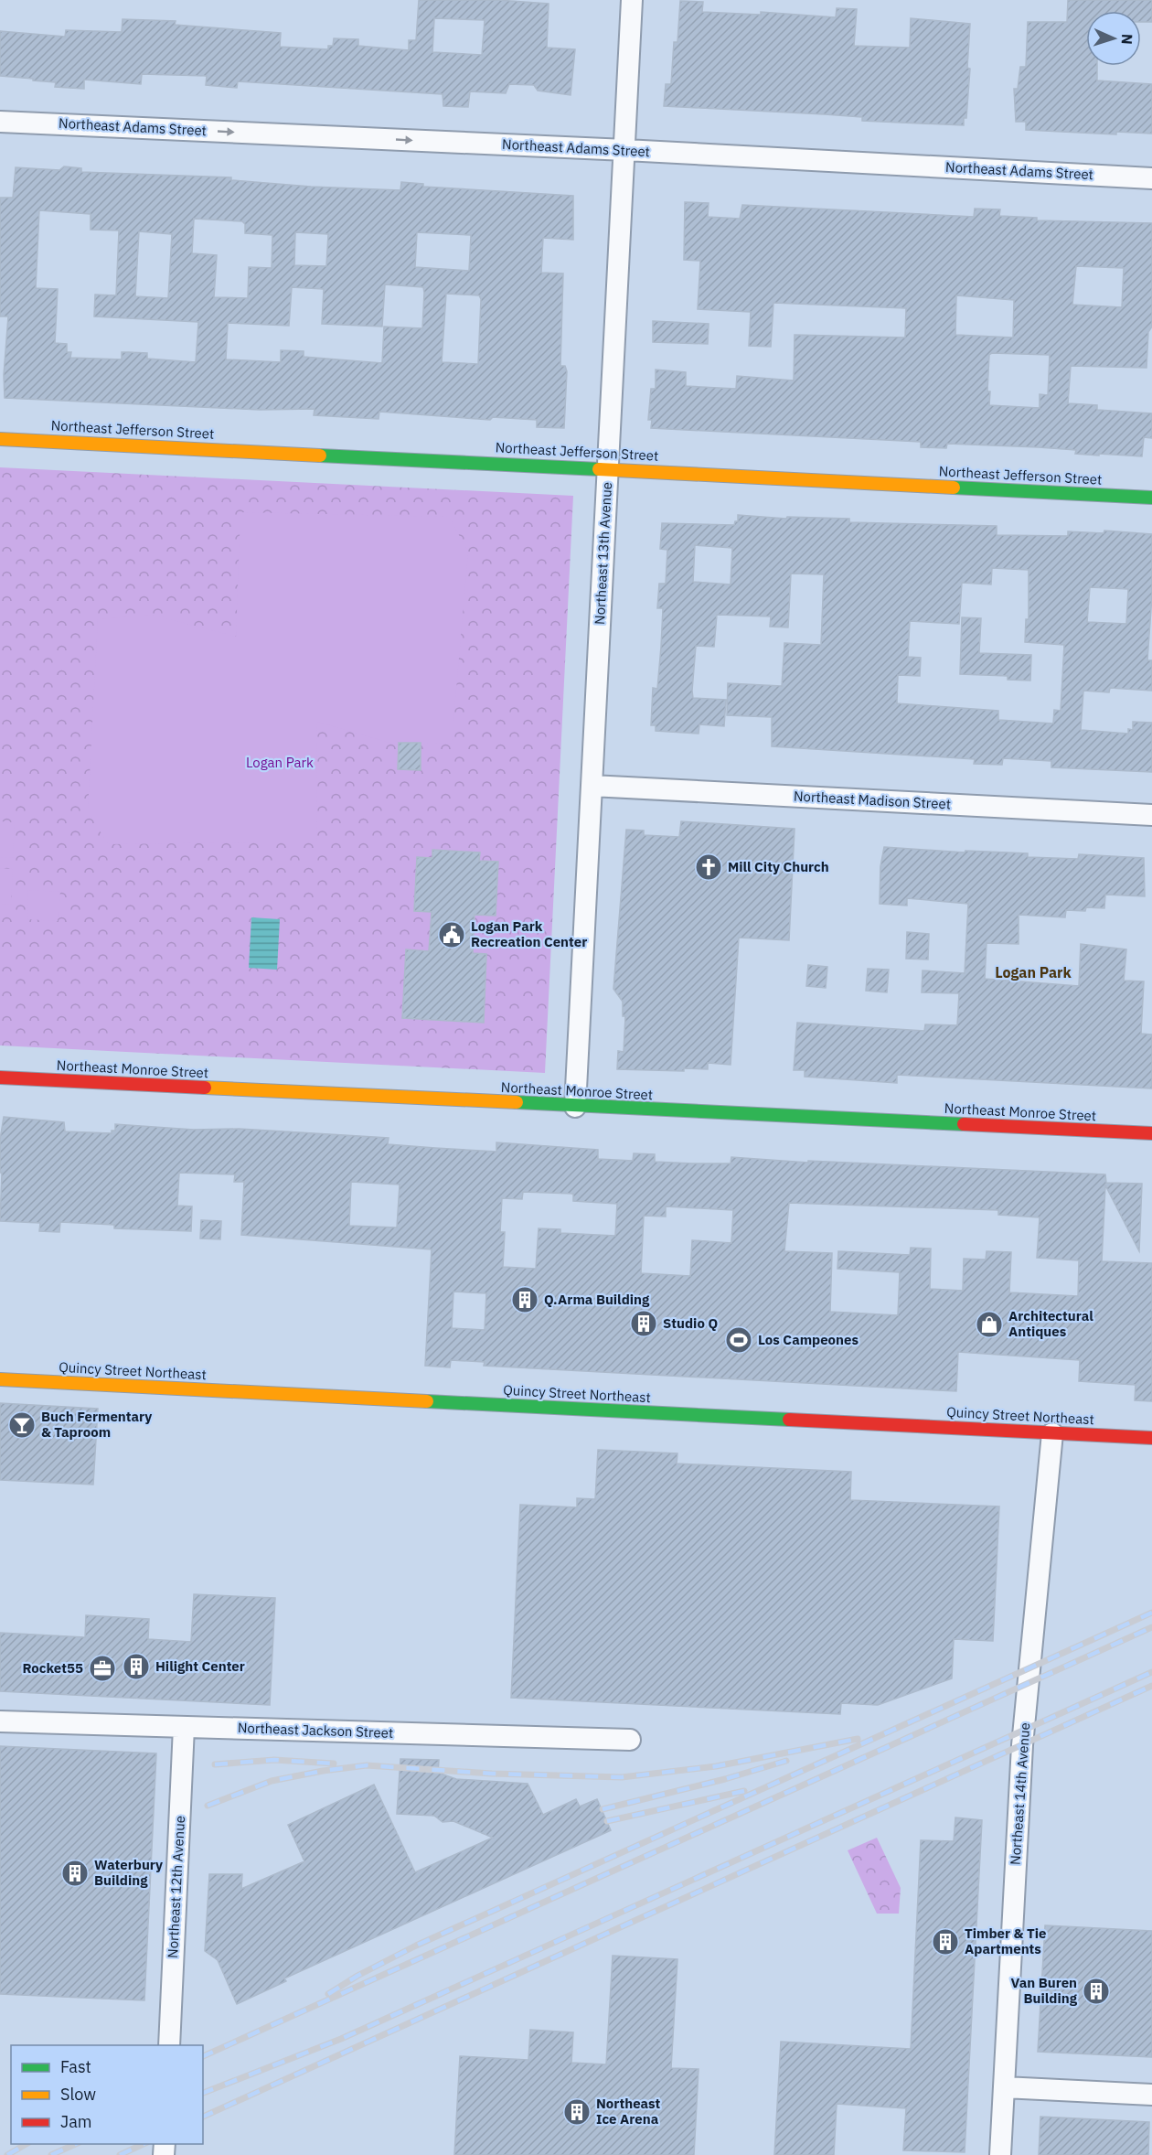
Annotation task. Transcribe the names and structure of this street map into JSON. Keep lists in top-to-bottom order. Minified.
{"streets":{"street":["Northeast Adams Street","Northeast Jefferson Street","Northeast 13th Avenue","Northeast Madison Street","Northeast Monroe Street","Quincy Street Northeast","Northeast Jackson Street","Northeast 14th Avenue","Northeast 12th Avenue"]},"crossings":[["Northeast Adams Street","Northeast 13th Avenue"],["Northeast Jefferson Street","Northeast 13th Avenue"],["Northeast 13th Avenue","Northeast Madison Street"],["Northeast 13th Avenue","Northeast Monroe Street"],["Quincy Street Northeast","Northeast 14th Avenue"],["Northeast Jackson Street","Northeast 12th Avenue"]],"one_way":["Northeast Adams Street"],"districts":["Logan Park"],"parks":["Logan Park"],"places":{"church":["Mill City Church"],"public building":["Logan Park Recreation Center"],"building":["Q.Arma Building","Studio Q","Hilight Center","Waterbury Building","Timber & Tie Apartments","Van Buren Building","Northeast Ice Arena"],"shop":["Architectural Antiques"],"sports":["Los Campeones"],"bar":["Buch Fermentary & Taproom"],"office":["Rocket55"]},"legend":["Fast","Slow","Jam"],"north":"right"}
